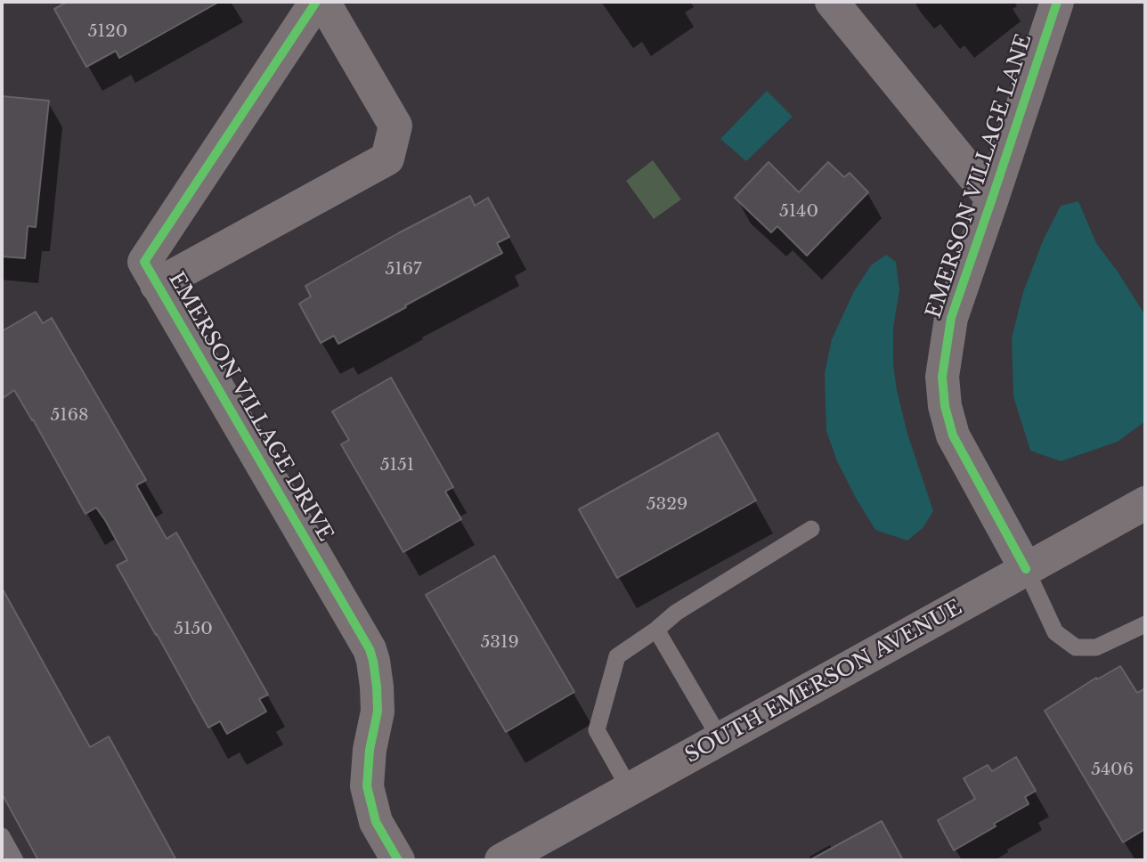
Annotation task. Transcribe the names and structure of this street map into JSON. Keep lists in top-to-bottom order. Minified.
{"streets":{"main road":["SOUTH EMERSON AVENUE"],"street":["EMERSON VILLAGE LANE","EMERSON VILLAGE DRIVE"]},"crossings":[["EMERSON VILLAGE LANE","SOUTH EMERSON AVENUE"]],"house_numbers":["5120","5140","5167","5168","5151","5329","5150","5319","5406"]}
